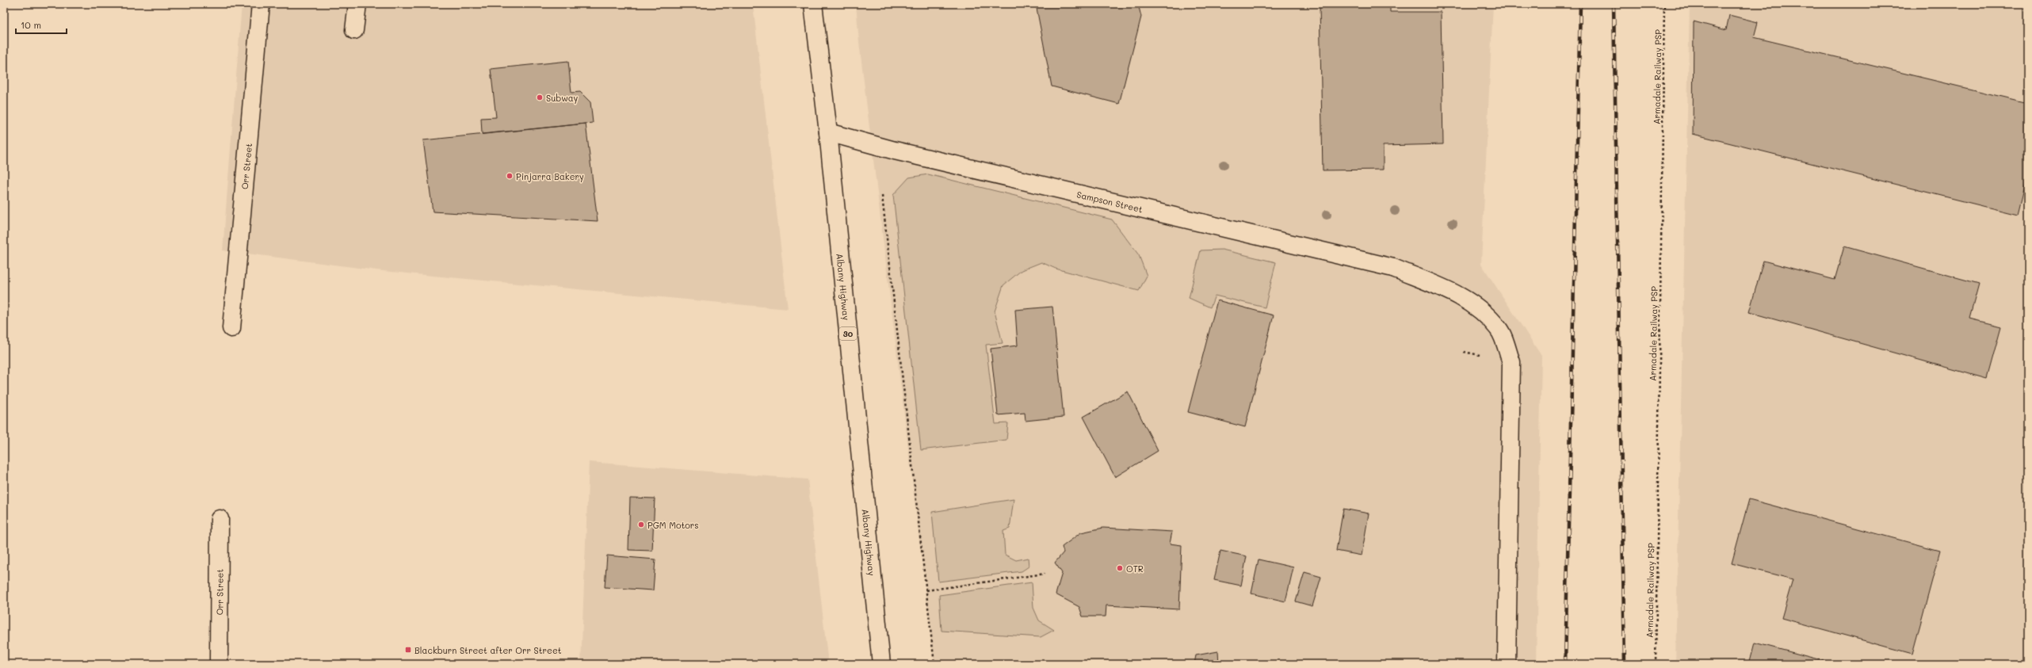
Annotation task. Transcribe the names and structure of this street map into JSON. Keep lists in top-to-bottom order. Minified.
{"streets":{"main road":["Orr Street","Sampson Street","Albany Highway","30"],"path":["Armadale Railway PSP"]},"crossings":[["Sampson Street","Albany Highway"]],"places":{"other":["Subway","Pinjarra Bakery","PGM Motors","OTR"],"transit":["Blackburn Street after Orr Street"]},"scale_bar":"10 m"}
